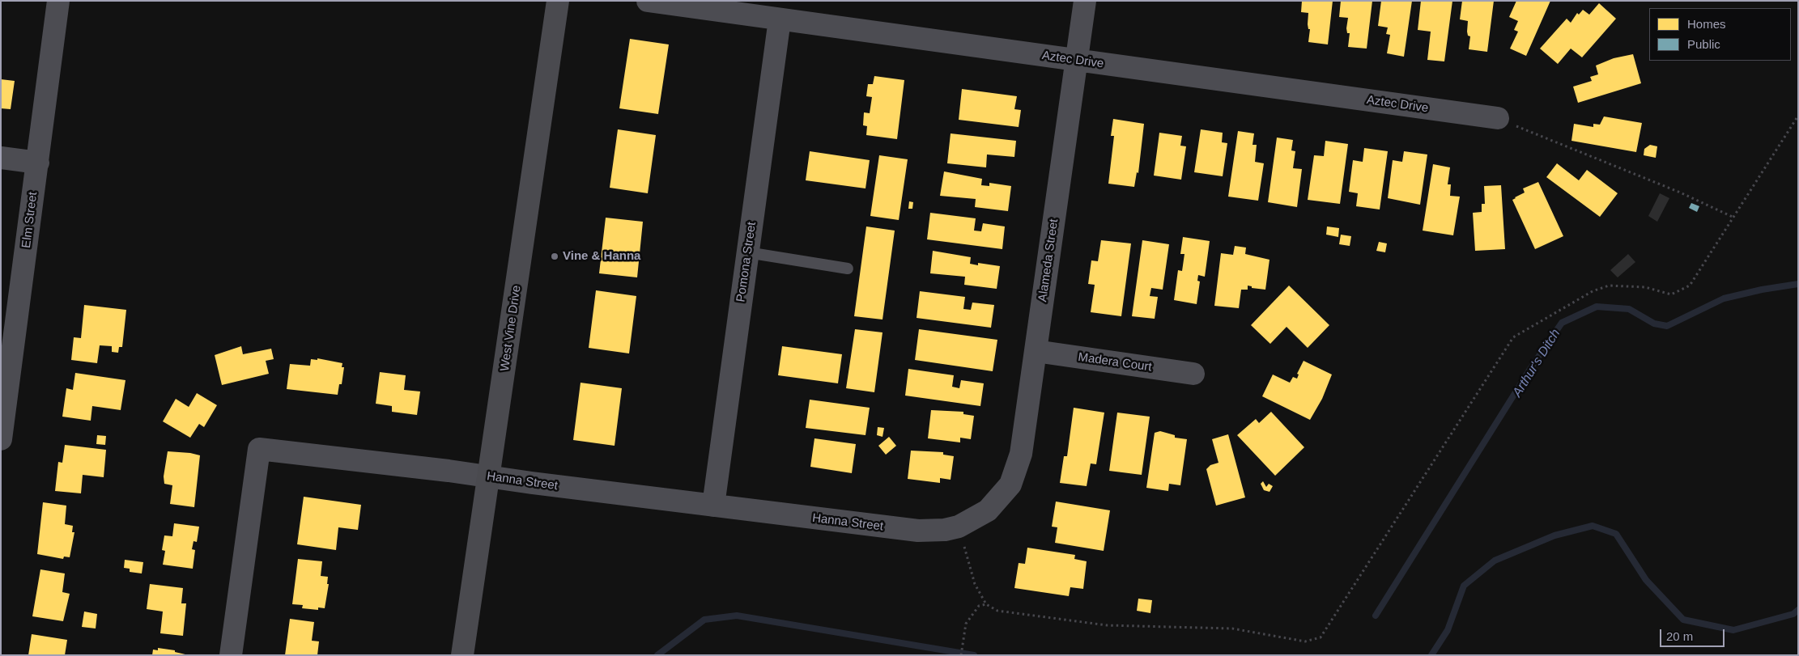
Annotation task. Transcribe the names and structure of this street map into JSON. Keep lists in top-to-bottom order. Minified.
{"streets":{"street":["Aztec Drive","Elm Street","Alameda Street","Pomona Street","West Vine Drive","Madera Court","Hanna Street"]},"crossings":[["Aztec Drive","Alameda Street"],["Aztec Drive","Pomona Street"],["Alameda Street","Madera Court"],["Alameda Street","Hanna Street"],["Pomona Street","Hanna Street"],["West Vine Drive","Hanna Street"]],"water":["Arthur's Ditch"],"places":["Vine & Hanna"],"legend":["Homes","Public"],"scale_bar":"20 m"}
